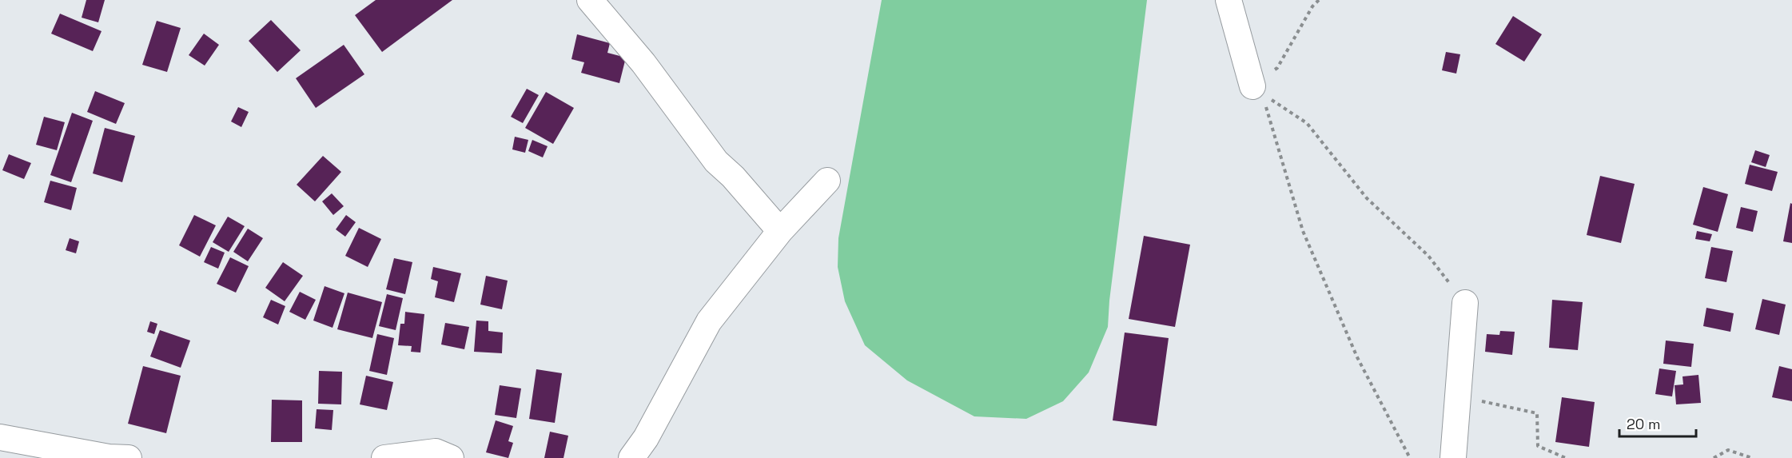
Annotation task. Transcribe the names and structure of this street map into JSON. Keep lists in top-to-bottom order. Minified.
{"scale_bar":"20 m"}
